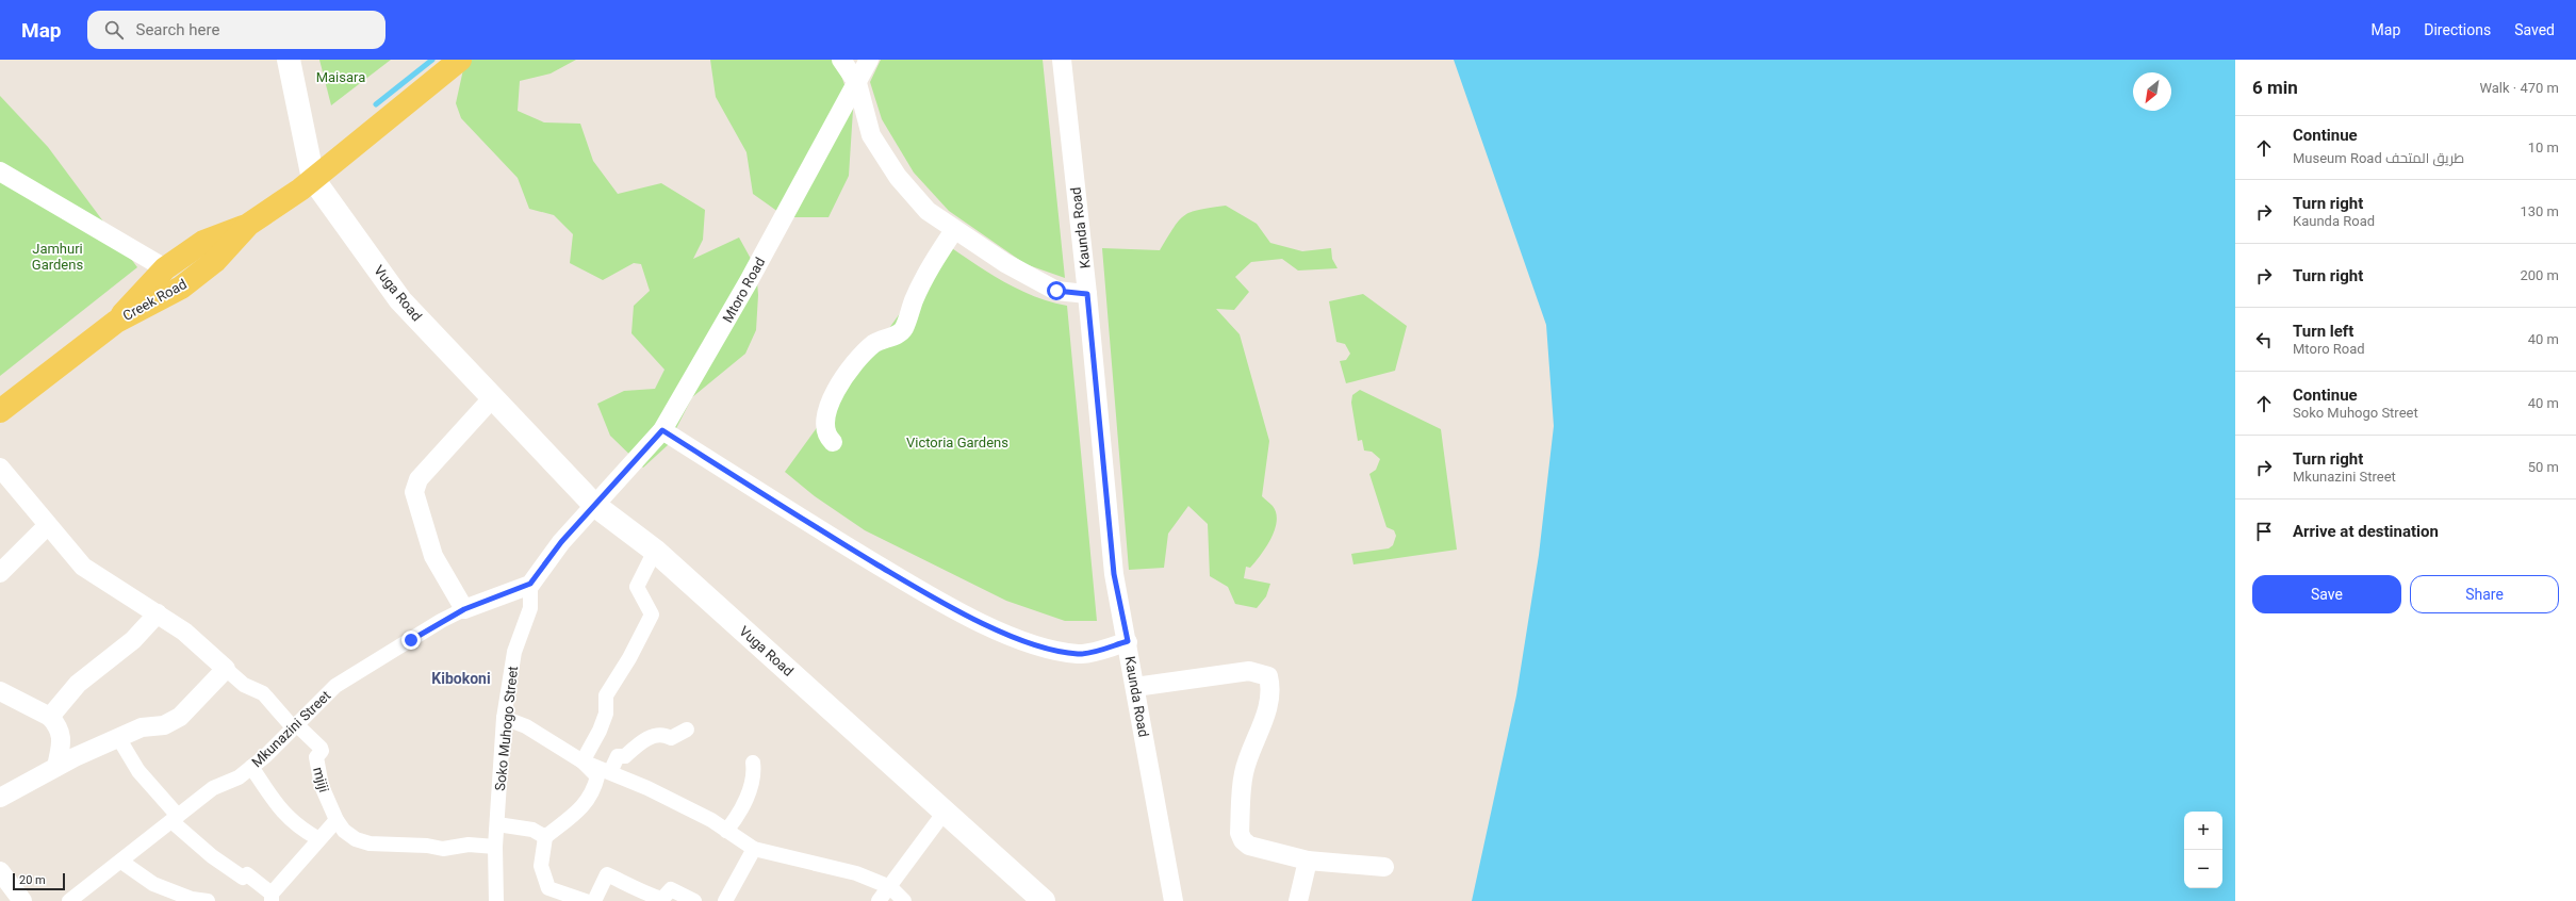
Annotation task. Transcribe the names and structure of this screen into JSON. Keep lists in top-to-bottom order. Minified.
{"streets":{"main road":["Vuga Road","Creek Road"],"street":["Kaunda Road","Mtoro Road","Mkunazini Street","Soko Muhogo Street","mjiji"]},"crossings":[["Mtoro Road","Vuga Road"],["Vuga Road","Creek Road"],["Mkunazini Street","Soko Muhogo Street"],["Mkunazini Street","mjiji"]],"districts":["Kibokoni"],"parks":["Maisara","Jamhuri Gardens","Victoria Gardens"],"scale_bar":"20 m","north":"bottom left","page":{"header":"Map","search":"Search here","nav":["Map","Directions","Saved"],"heading":["6 min","Walk · 470 m"],"list":[["Continue","Museum Road طريق المتحف","10 m"],["Turn right","Kaunda Road","130 m"],["Turn right","200 m"],["Turn left","Mtoro Road","40 m"],["Continue","Soko Muhogo Street","40 m"],["Turn right","Mkunazini Street","50 m"],"Arrive at destination"],"buttons":["Save","Share"],"map_buttons":["+","−"],"scale":"20 m"}}
